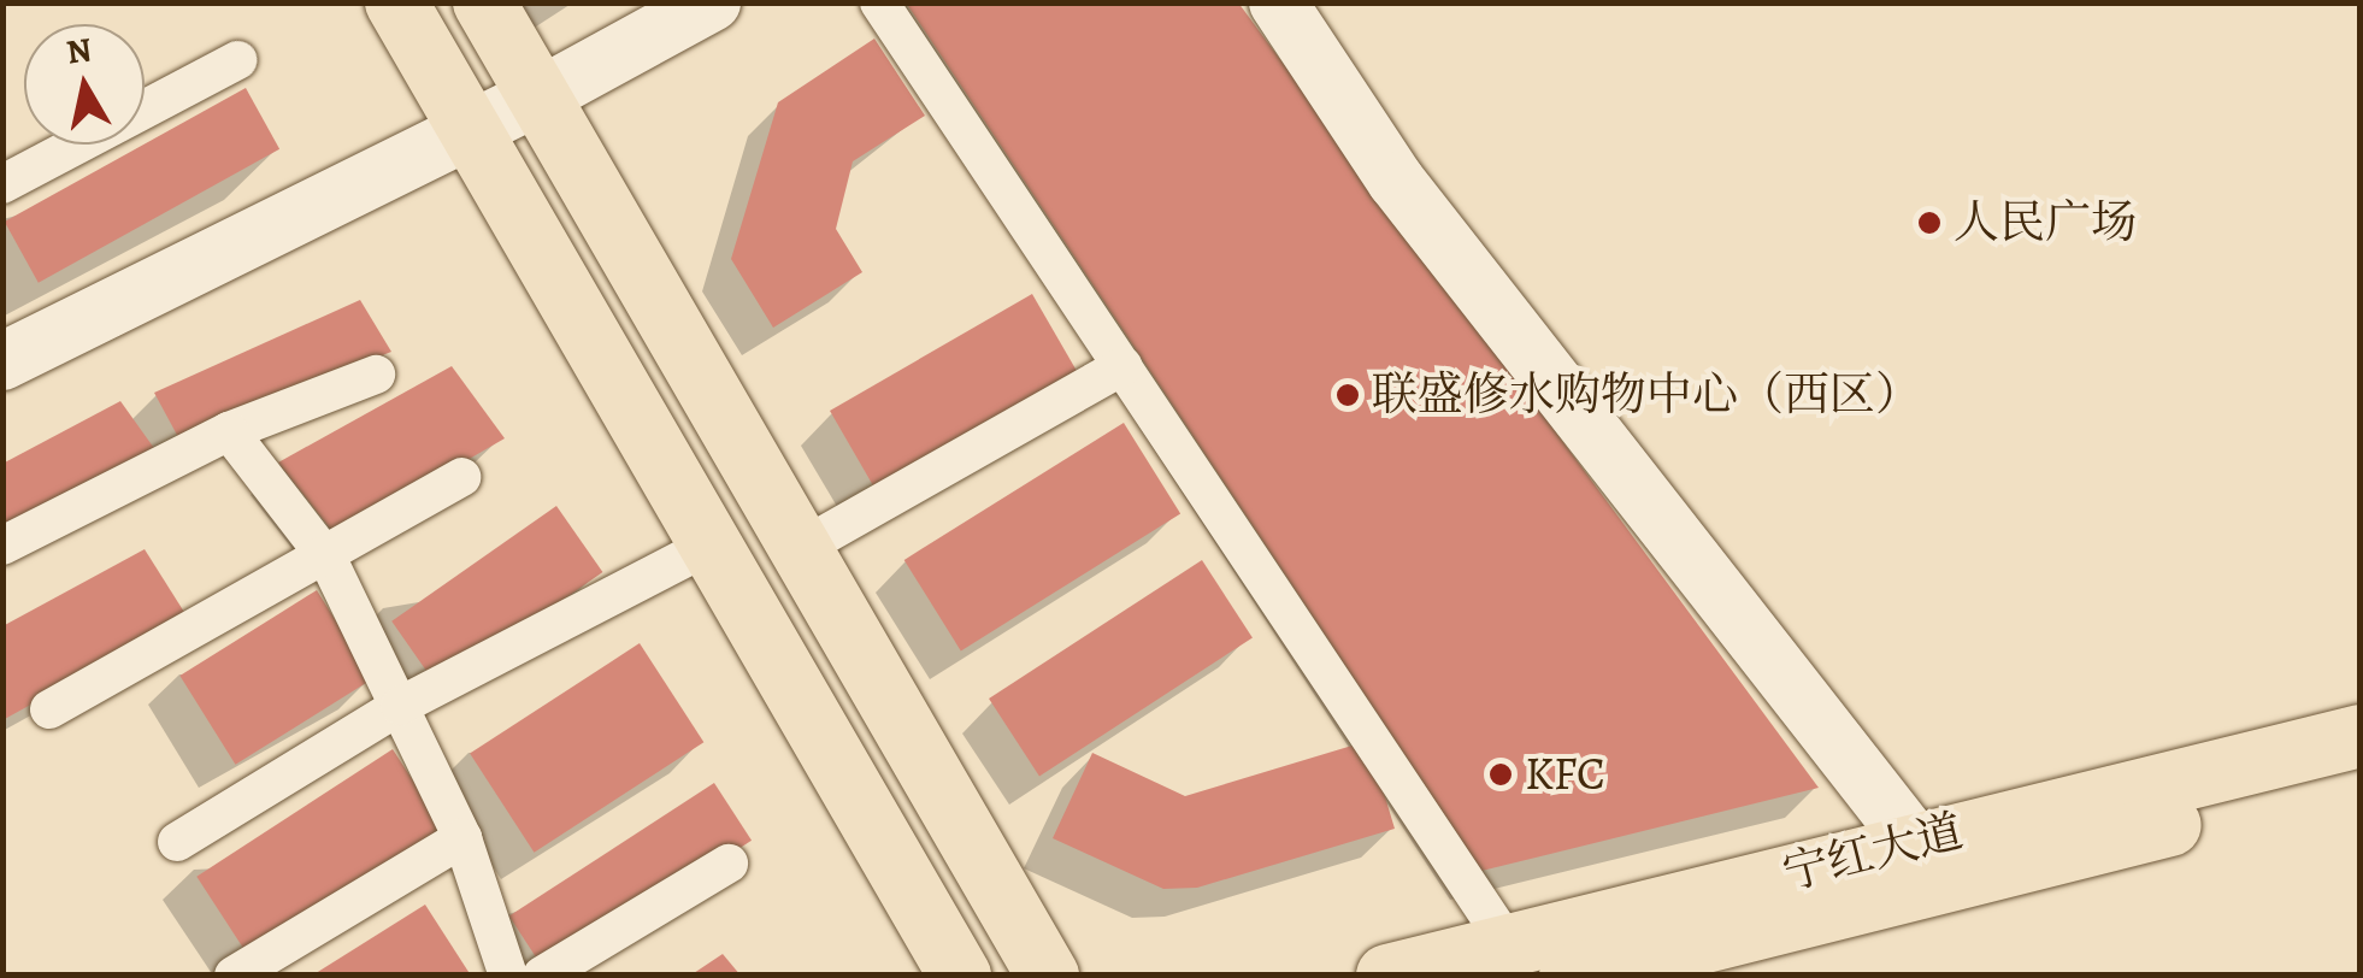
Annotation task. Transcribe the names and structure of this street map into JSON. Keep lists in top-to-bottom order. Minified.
{"streets":{"main road":["宁红大道"]},"places":["人民广场","联盛修水购物中心（西区）","KFC"],"north":"top"}
